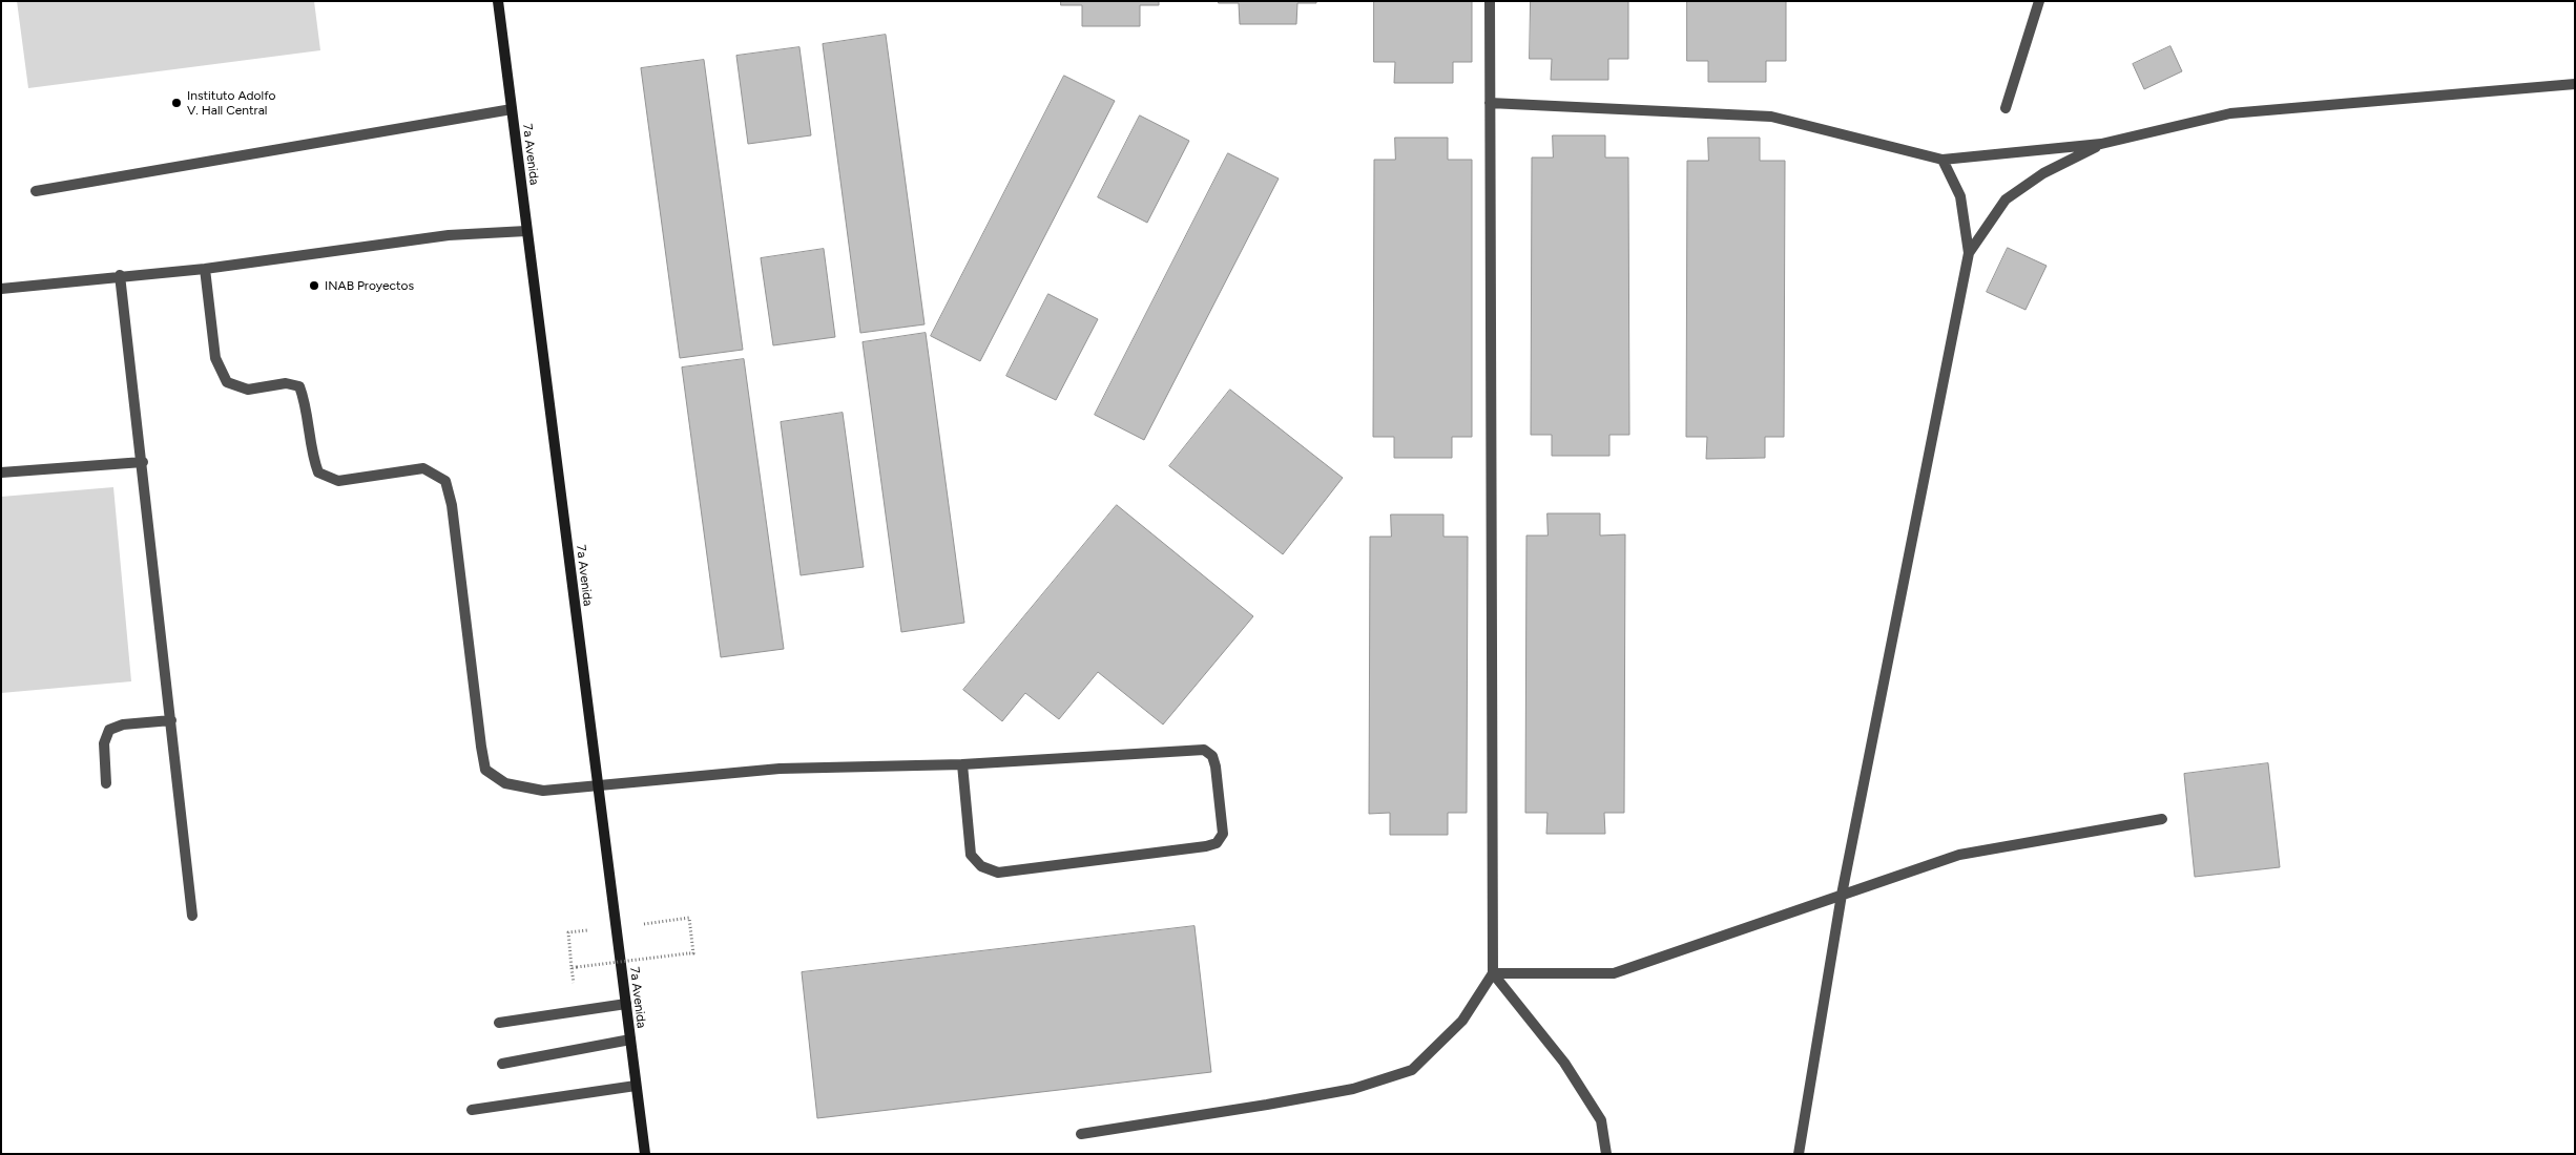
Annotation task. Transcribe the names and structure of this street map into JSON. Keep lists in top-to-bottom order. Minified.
{"streets":{"main road":["7a Avenida"]},"places":["Instituto Adolfo V. Hall Central","INAB Proyectos"]}
